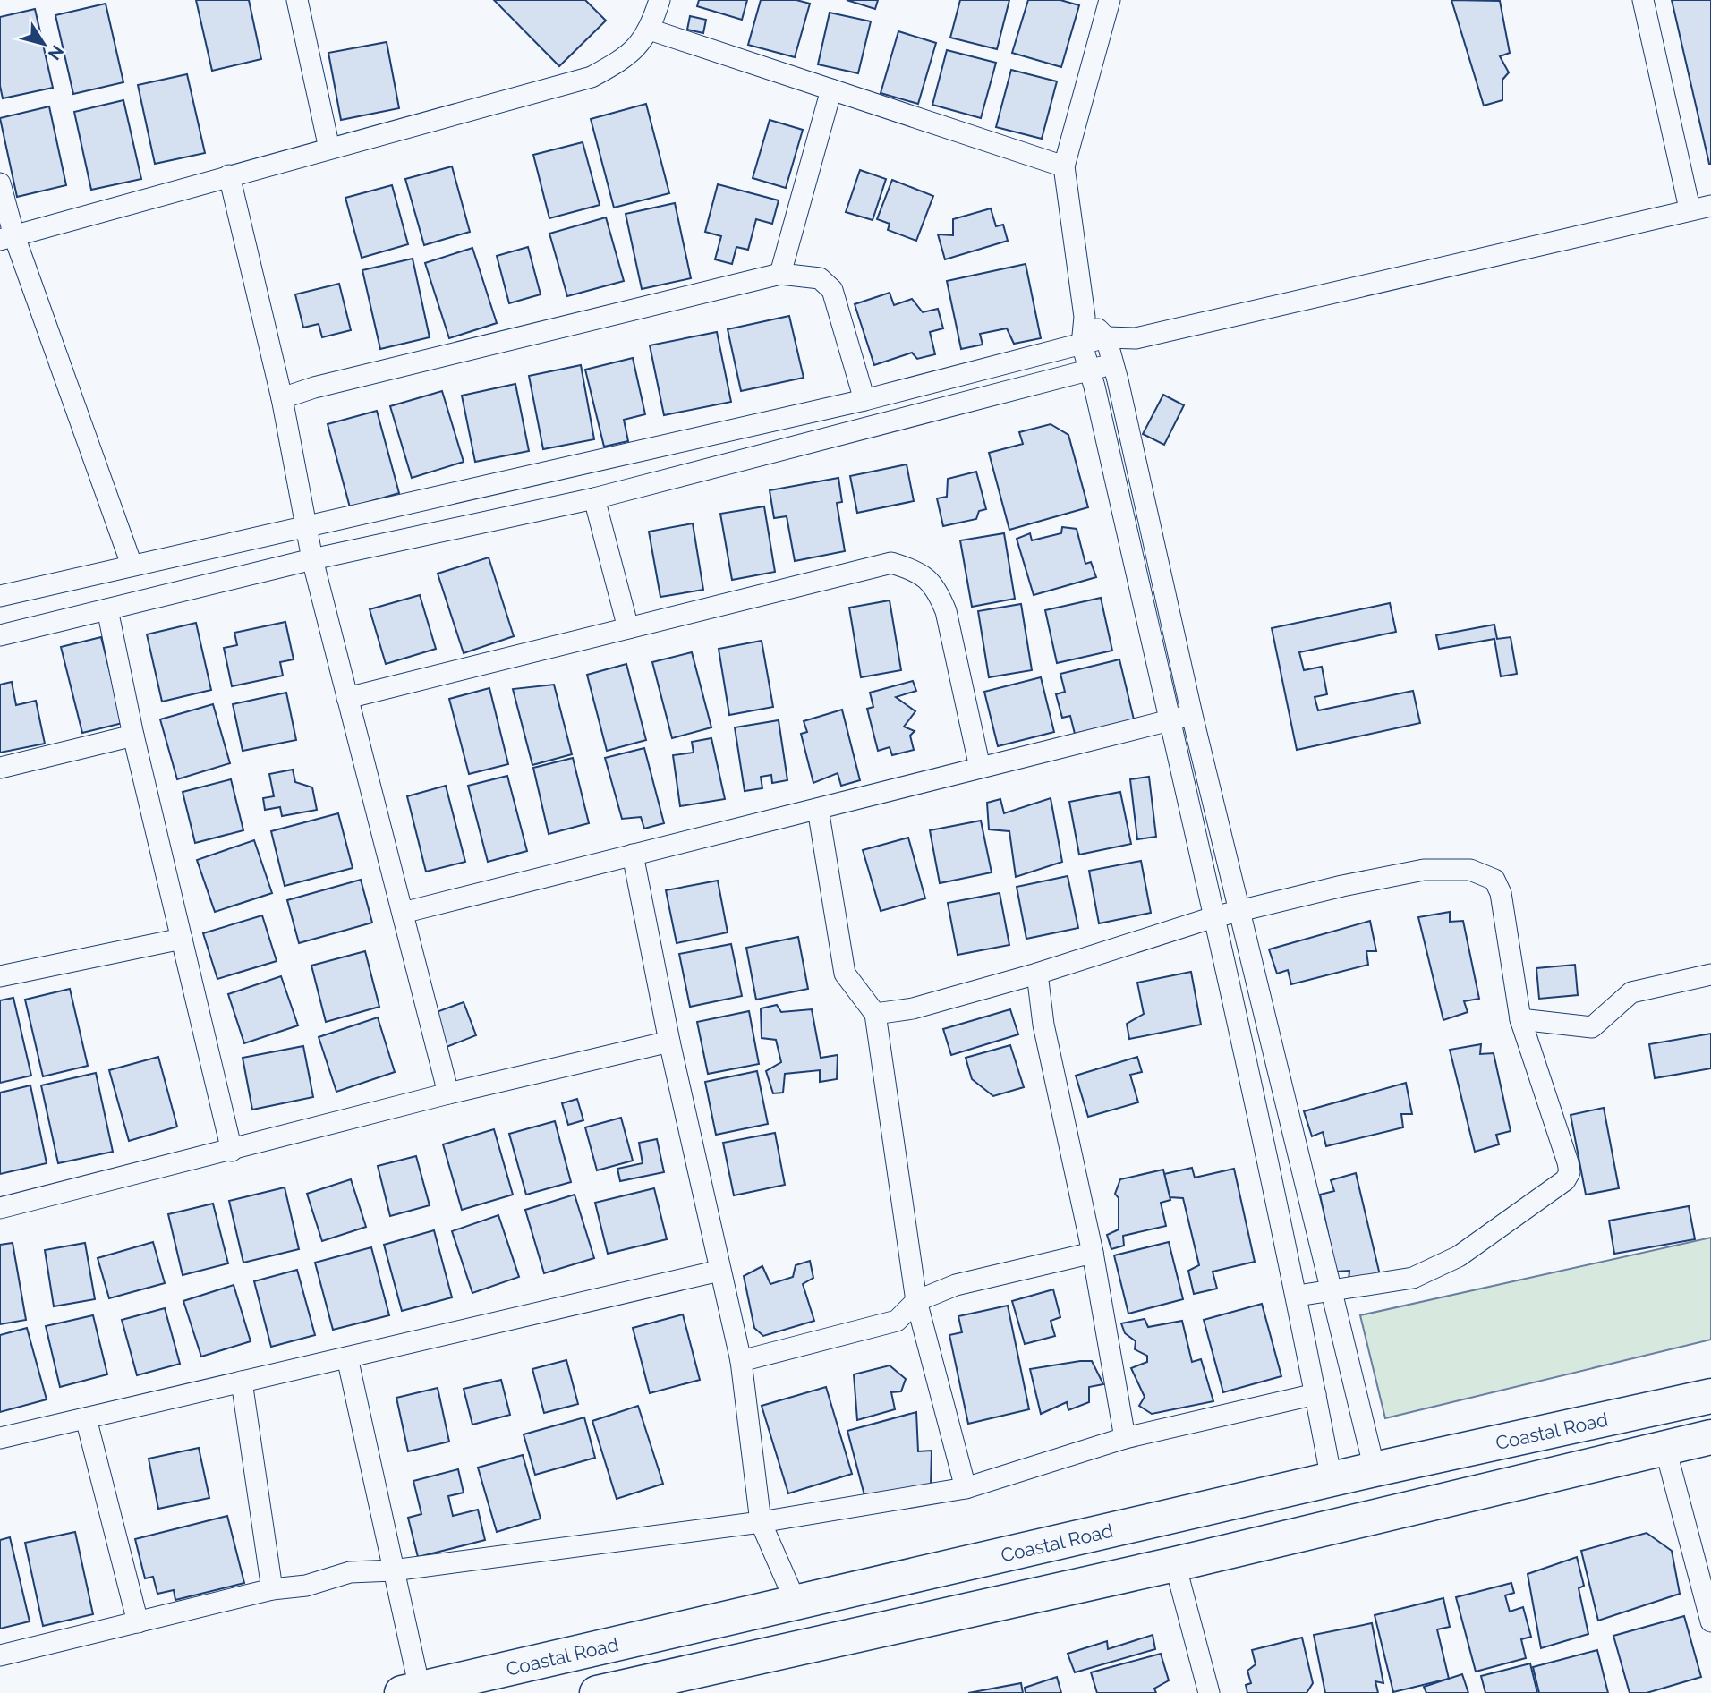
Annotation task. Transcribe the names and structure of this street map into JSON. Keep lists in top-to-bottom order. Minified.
{"streets":{"highway":["Coastal Road"]},"north":"bottom right"}
